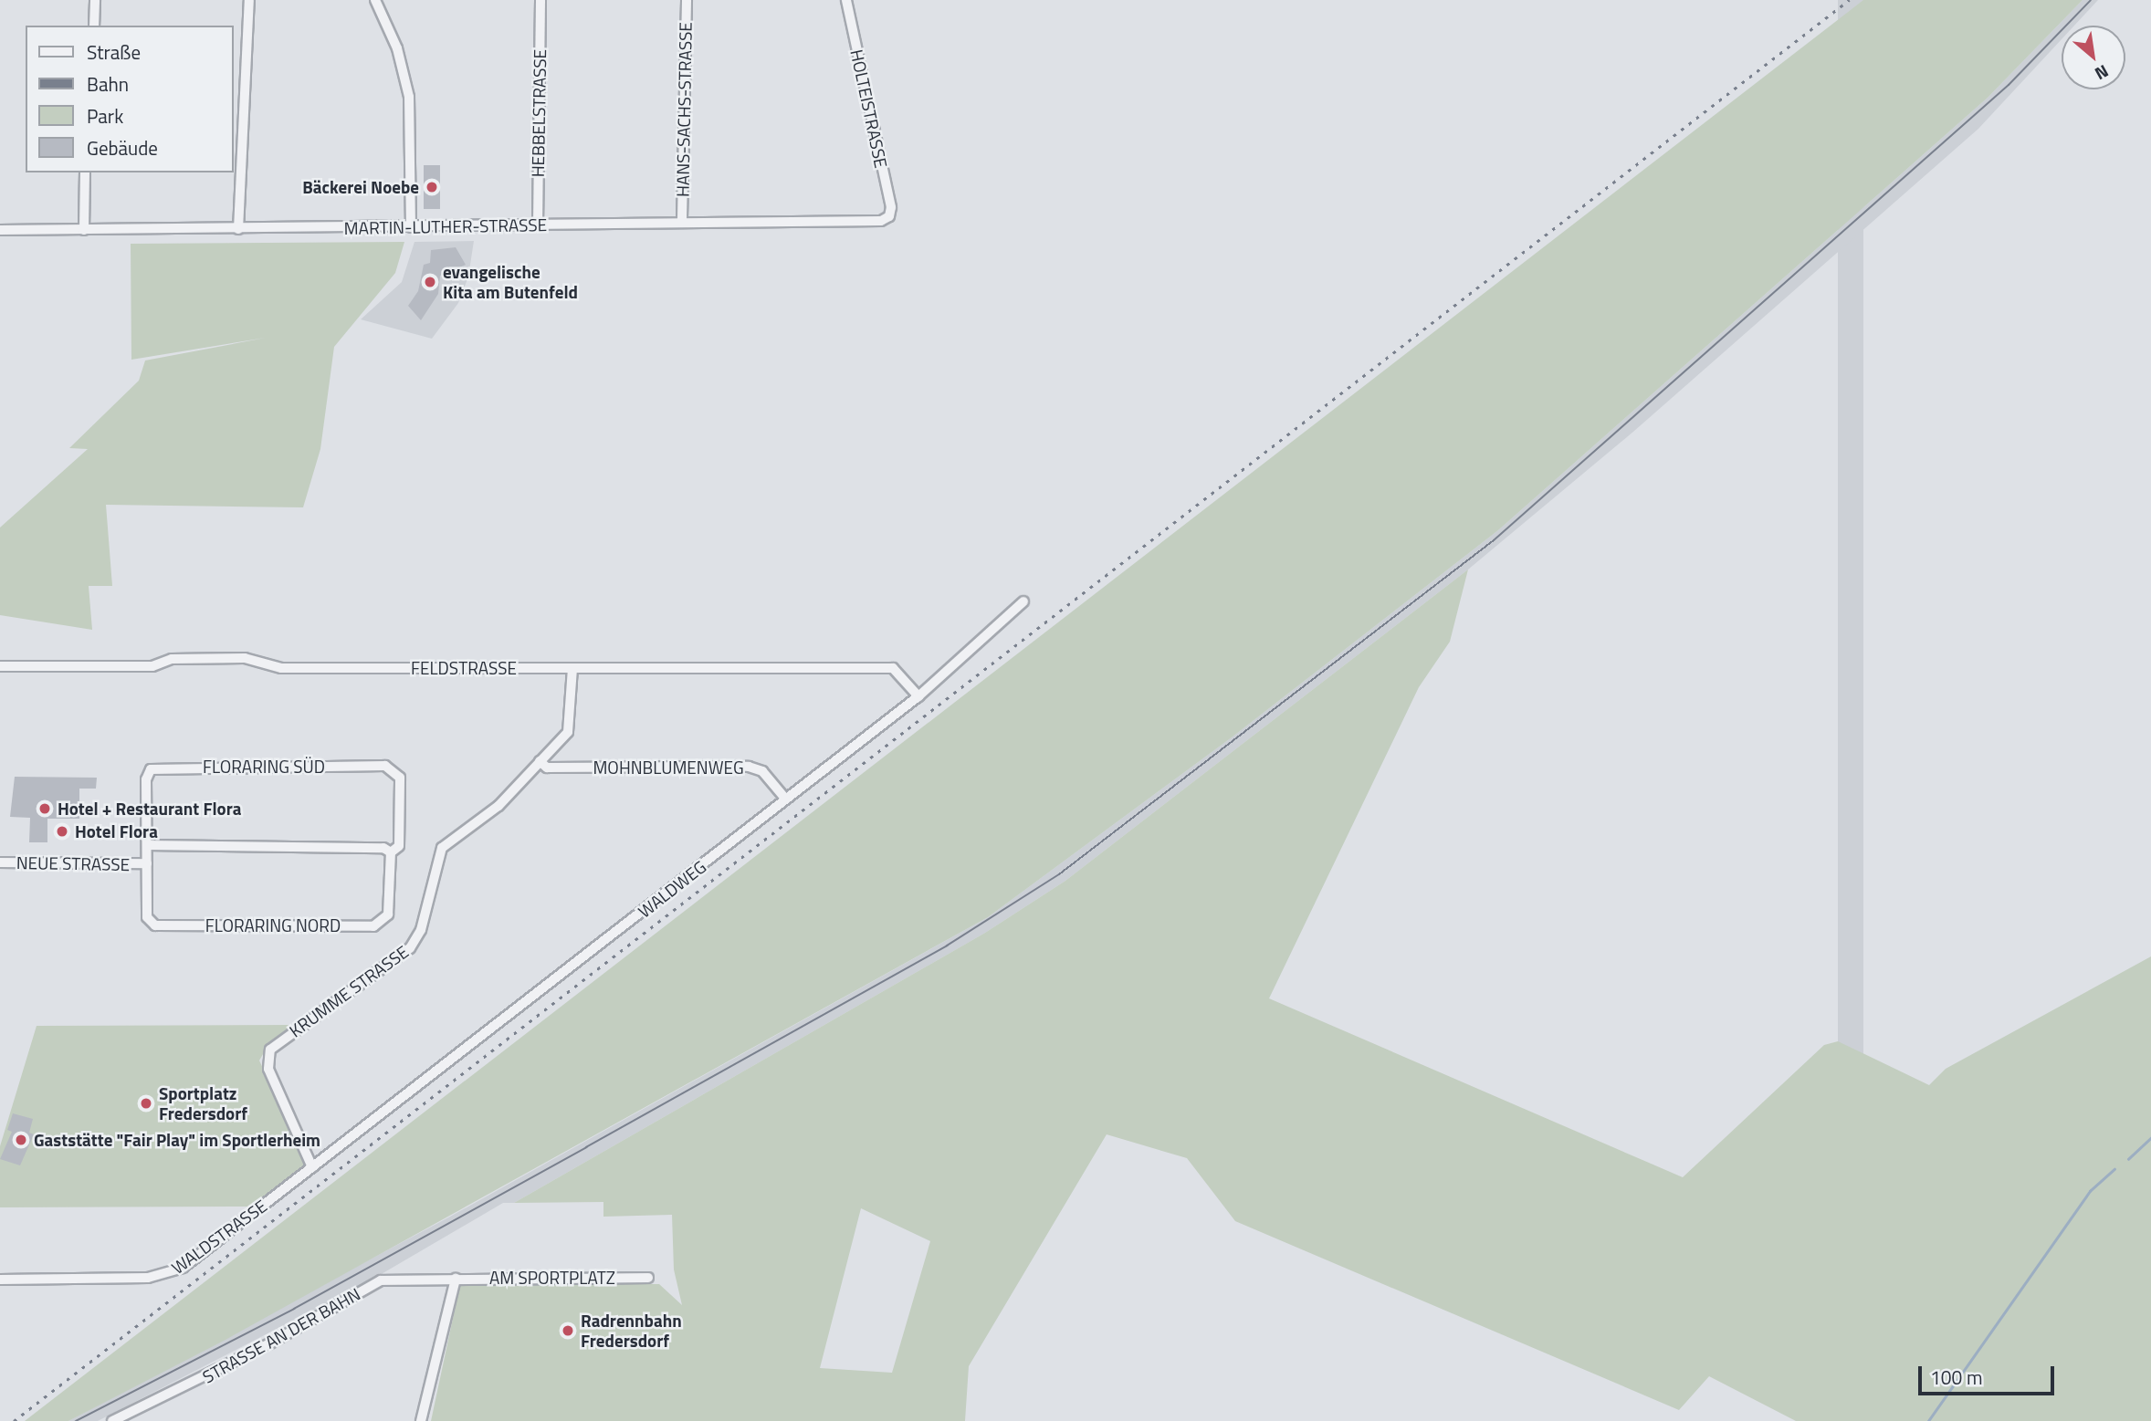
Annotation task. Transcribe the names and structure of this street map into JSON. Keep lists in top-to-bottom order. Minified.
{"streets":{"street":["HOLTEISTRASSE","HANS-SACHS-STRASSE","HEBBELSTRASSE","MARTIN-LUTHER-STRASSE","FELDSTRASSE","FLORARING SÜD","MOHNBLUMENWEG","NEUE STRASSE","WALDWEG","FLORARING NORD","KRUMME STRASSE","WALDSTRASSE","AM SPORTPLATZ","STRASSE AN DER BAHN"]},"crossings":[["HOLTEISTRASSE","MARTIN-LUTHER-STRASSE"],["HANS-SACHS-STRASSE","MARTIN-LUTHER-STRASSE"],["HEBBELSTRASSE","MARTIN-LUTHER-STRASSE"],["FELDSTRASSE","WALDWEG"],["FELDSTRASSE","KRUMME STRASSE"],["FLORARING SÜD","NEUE STRASSE"],["FLORARING SÜD","FLORARING NORD"],["MOHNBLUMENWEG","WALDWEG"],["MOHNBLUMENWEG","KRUMME STRASSE"],["NEUE STRASSE","FLORARING NORD"],["WALDWEG","KRUMME STRASSE"],["WALDWEG","WALDSTRASSE"],["KRUMME STRASSE","WALDSTRASSE"],["AM SPORTPLATZ","STRASSE AN DER BAHN"]],"places":["Bäckerei Noebe","evangelische Kita am Butenfeld","Hotel + Restaurant Flora","Hotel Flora","Sportplatz Fredersdorf","Gaststätte \"Fair Play\" im Sportlerheim","Radrennbahn Fredersdorf"],"legend":["Straße","Bahn","Park","Gebäude"],"scale_bar":"100 m","north":"bottom right"}
